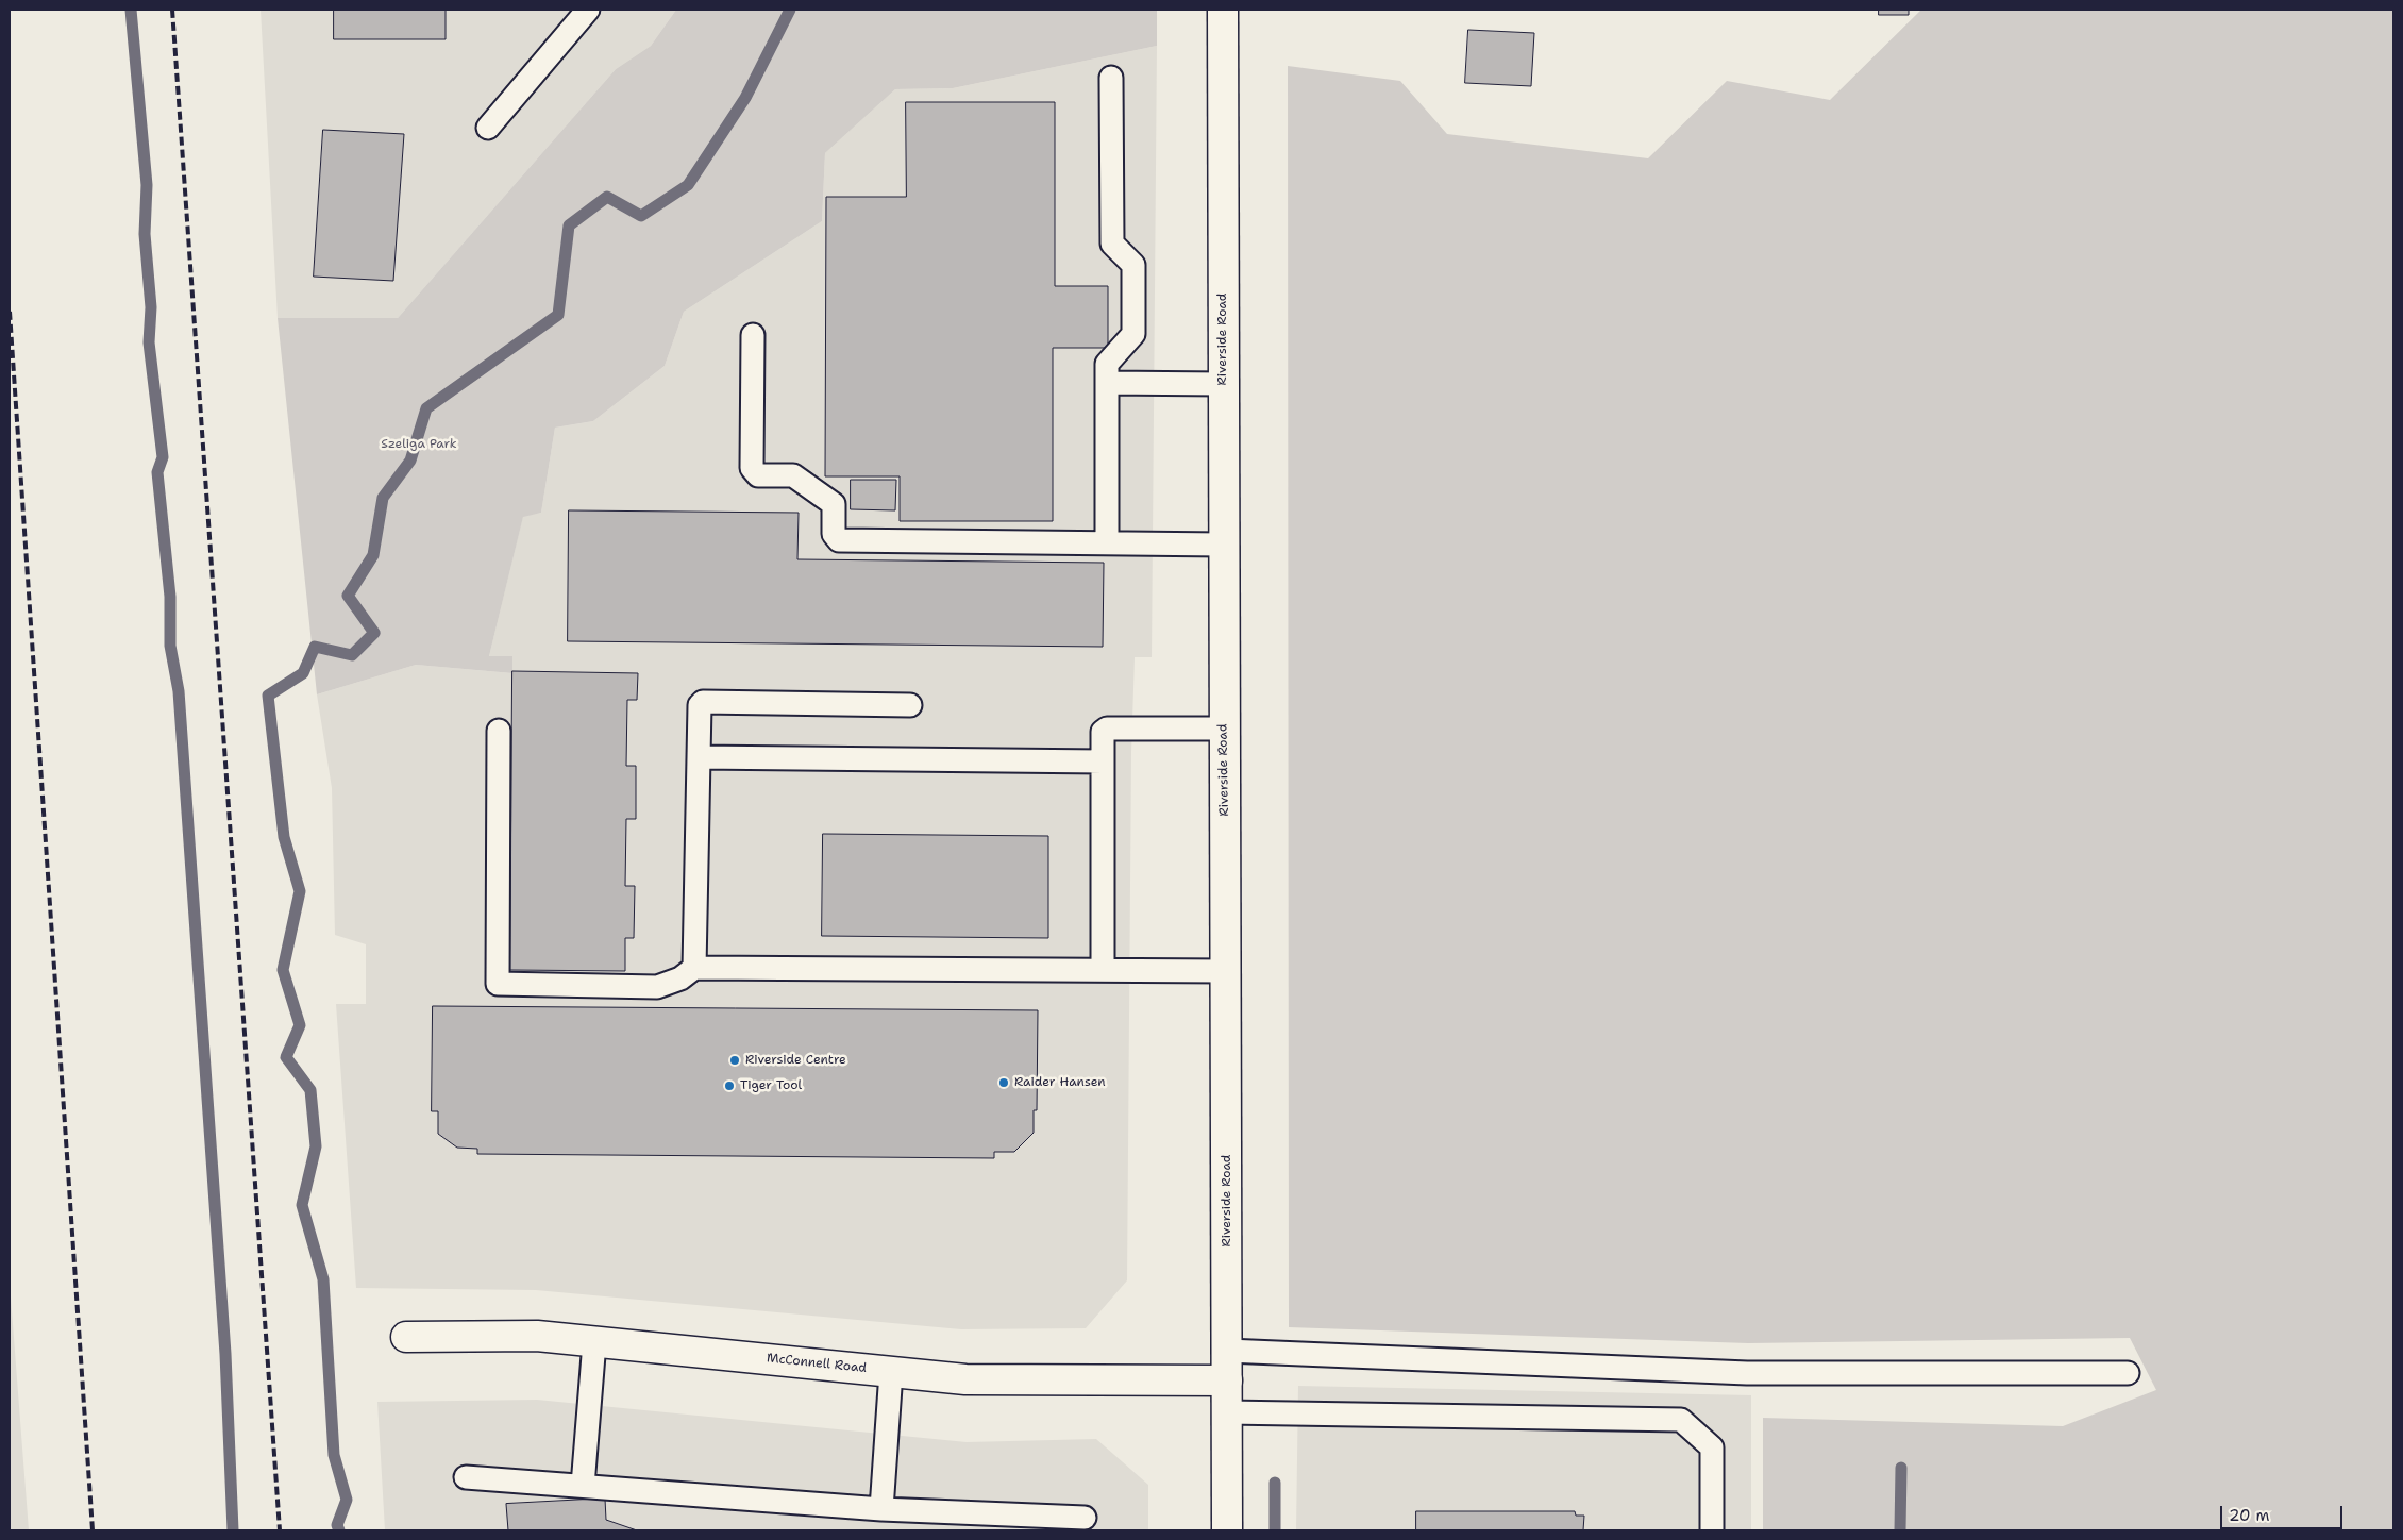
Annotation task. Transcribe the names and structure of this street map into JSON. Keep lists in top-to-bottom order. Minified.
{"streets":{"street":["Riverside Road","McConnell Road"]},"crossings":[["Riverside Road","McConnell Road"]],"parks":["Szeliga Park"],"places":["Riverside Centre","Raider Hansen","Tiger Tool"],"scale_bar":"20 m"}
